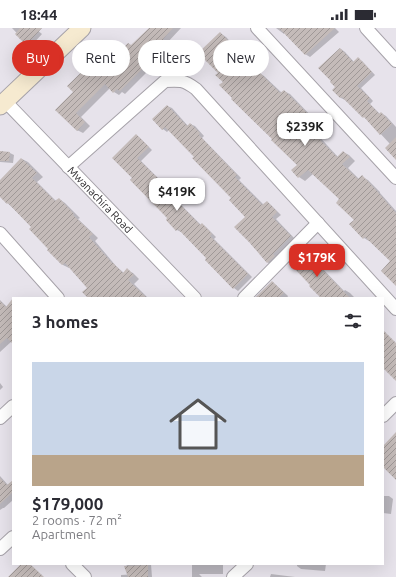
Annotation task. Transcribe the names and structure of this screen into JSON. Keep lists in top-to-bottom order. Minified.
{"streets":{"street":["Mwanachira Road"]},"page":{"status":"18:44","chip":["Buy","Rent","Filters","New"],"price":["$239K","$419K","$179K"],"heading":"3 homes","list":[{"name":"$179,000","note":"2 rooms · 72 m² · Apartment"}]}}
